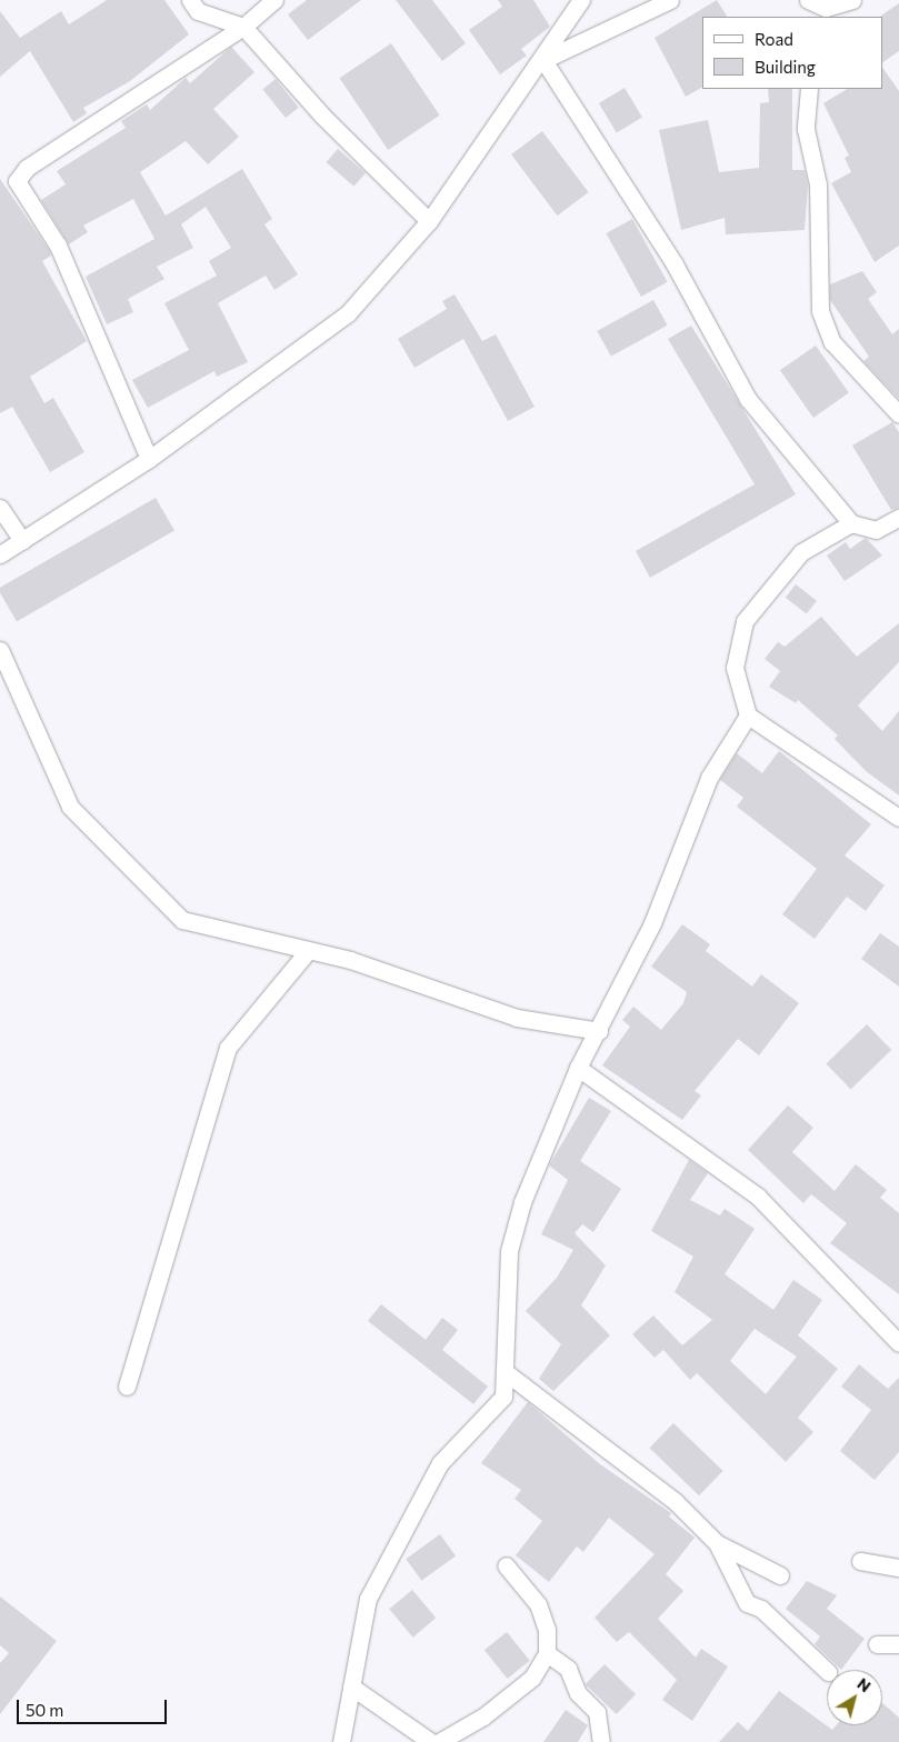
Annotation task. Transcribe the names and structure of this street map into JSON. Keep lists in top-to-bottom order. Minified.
{"legend":["Road","Building"],"scale_bar":"50 m","north":"top right"}
